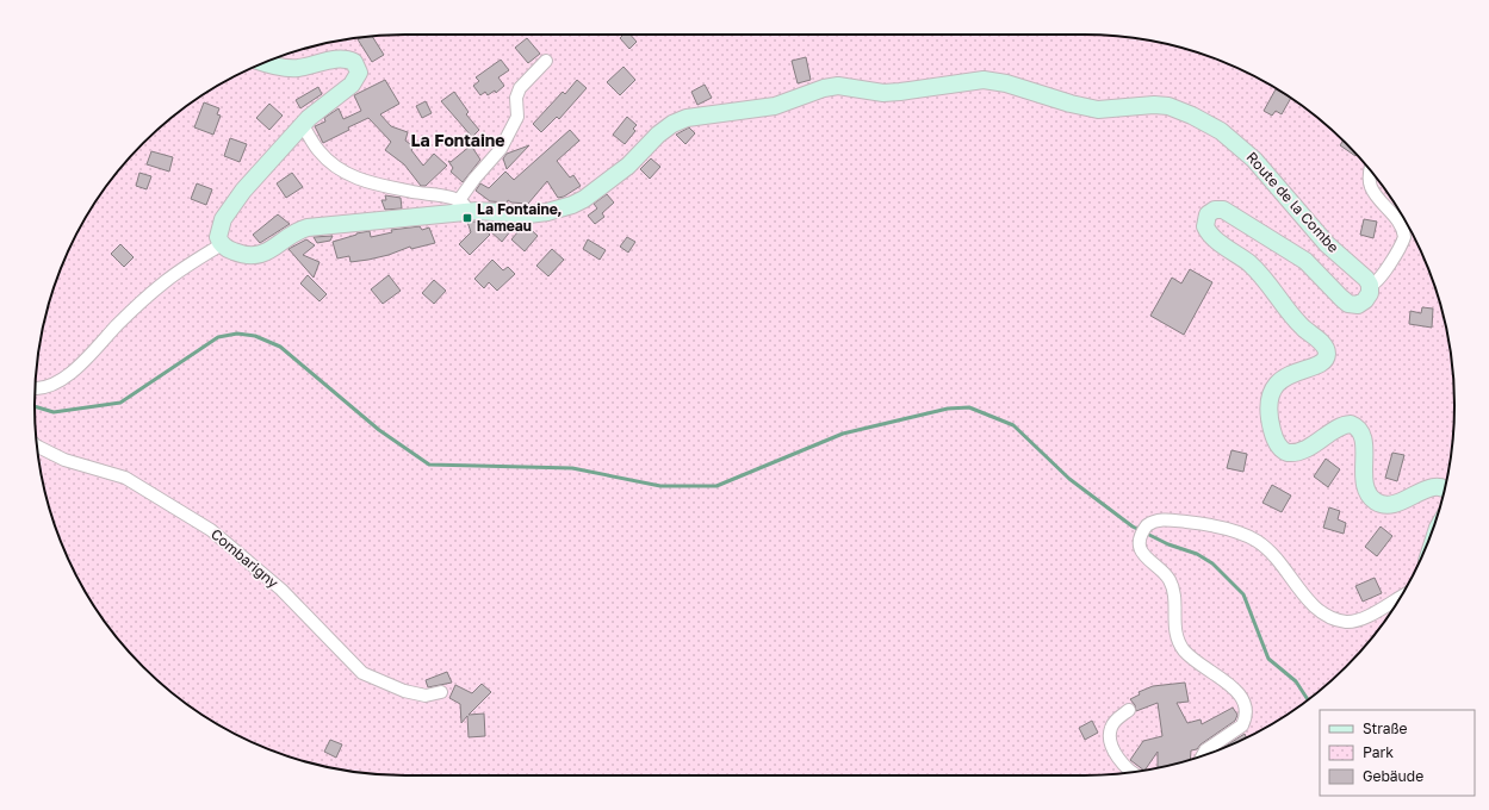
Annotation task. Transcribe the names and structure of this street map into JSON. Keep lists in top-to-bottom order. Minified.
{"streets":{"street":["Route de la Combe","Combarigny"]},"districts":["La Fontaine"],"places":{"transit":["La Fontaine, hameau"]},"legend":["Straße","Park","Gebäude"]}
